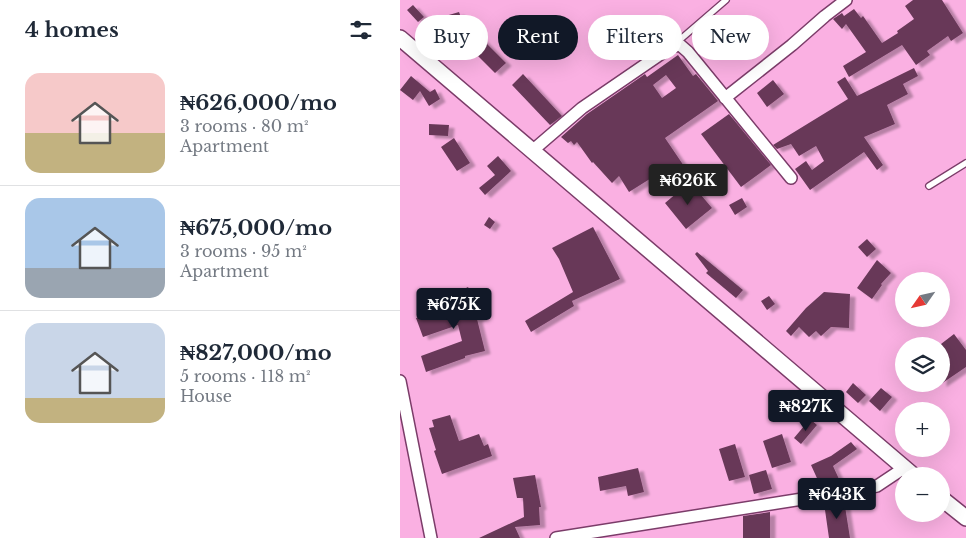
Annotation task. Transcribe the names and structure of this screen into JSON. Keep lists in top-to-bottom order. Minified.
{"north":"bottom left","page":{"heading":"4 homes","chip":["Buy","Rent","Filters","New"],"list":[{"name":"₦626,000/mo","note":"3 rooms · 80 m² · Apartment"},{"name":"₦675,000/mo","note":"3 rooms · 95 m² · Apartment"},{"name":"₦827,000/mo","note":"5 rooms · 118 m² · House"}],"price":["₦626K","₦675K","₦827K","₦643K"],"map_buttons":["+","−"]}}
